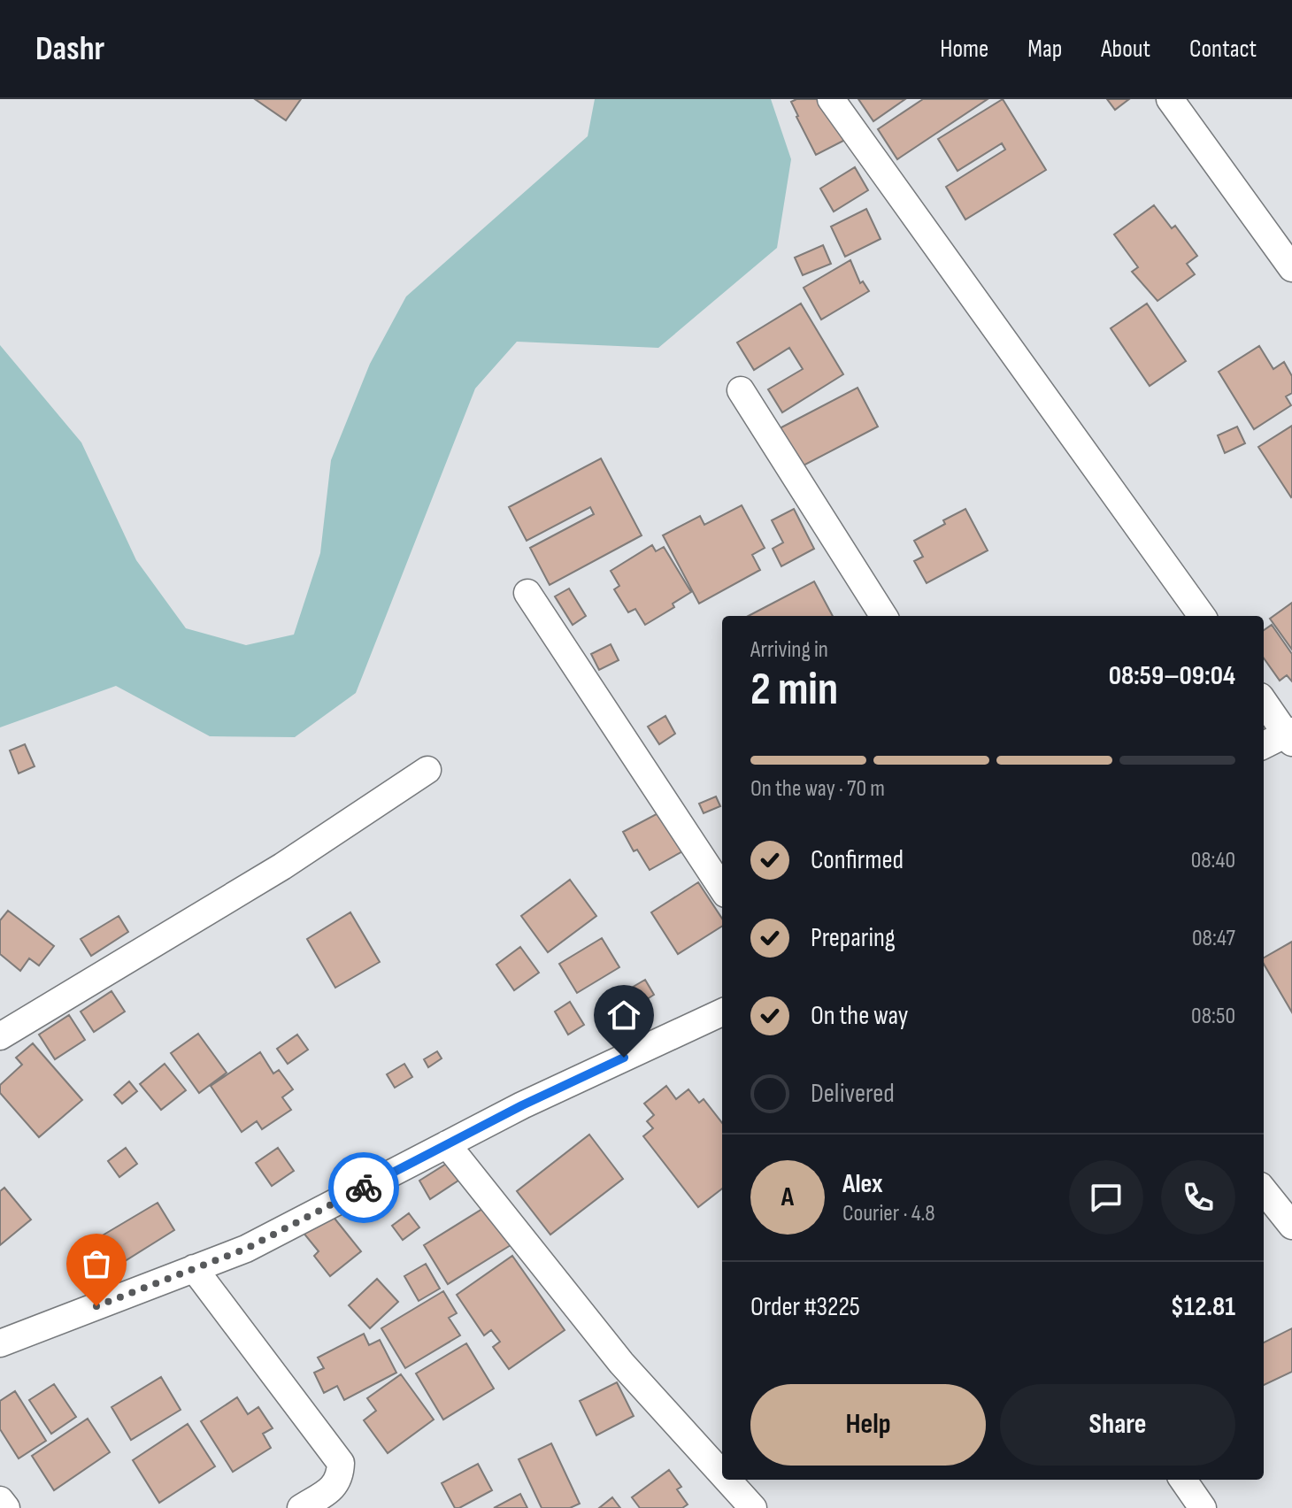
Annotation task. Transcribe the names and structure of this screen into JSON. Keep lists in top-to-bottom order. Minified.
{"page":{"header":"Dashr","nav":["Home","Map","About","Contact"],"heading":["2 min","Arriving in","08:59–09:04"],"panel":["Alex","Courier · 4.8","Order #3225","$12.81"],"bar":"On the way · 70 m","list":[["Confirmed","08:40"],["Preparing","08:47"],["On the way","08:50"],"Delivered"],"round":"A","buttons":["Help","Share"]}}
